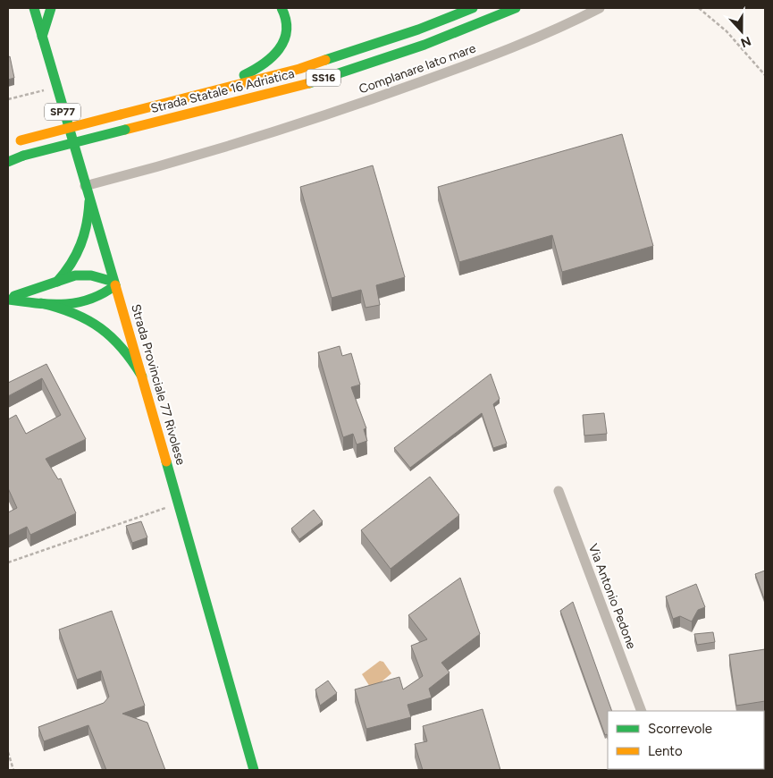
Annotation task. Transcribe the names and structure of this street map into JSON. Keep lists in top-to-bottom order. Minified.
{"streets":{"main road":["SS16","Strada Statale 16 Adriatica","SP77","Strada Provinciale 77 Rivolese"],"street":["Complanare lato mare","Via Antonio Pedone"]},"crossings":[["Complanare lato mare","Strada Provinciale 77 Rivolese"]],"legend":["Scorrevole","Lento"],"north":"bottom"}
